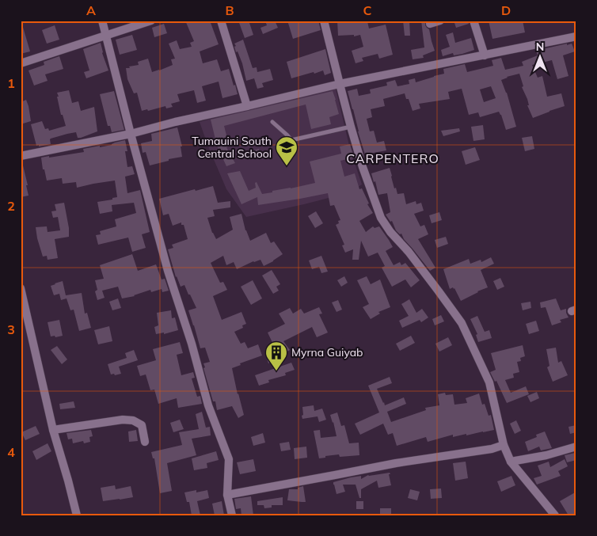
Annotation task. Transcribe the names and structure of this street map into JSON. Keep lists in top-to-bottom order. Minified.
{"districts":["CARPENTERO"],"places":{"school or university":["Tumauini South Central School"],"building":["Myrna Guiyab"]},"north":"top","grid":{"columns":["A","B","C","D"],"rows":["1","2","3","4"]}}
